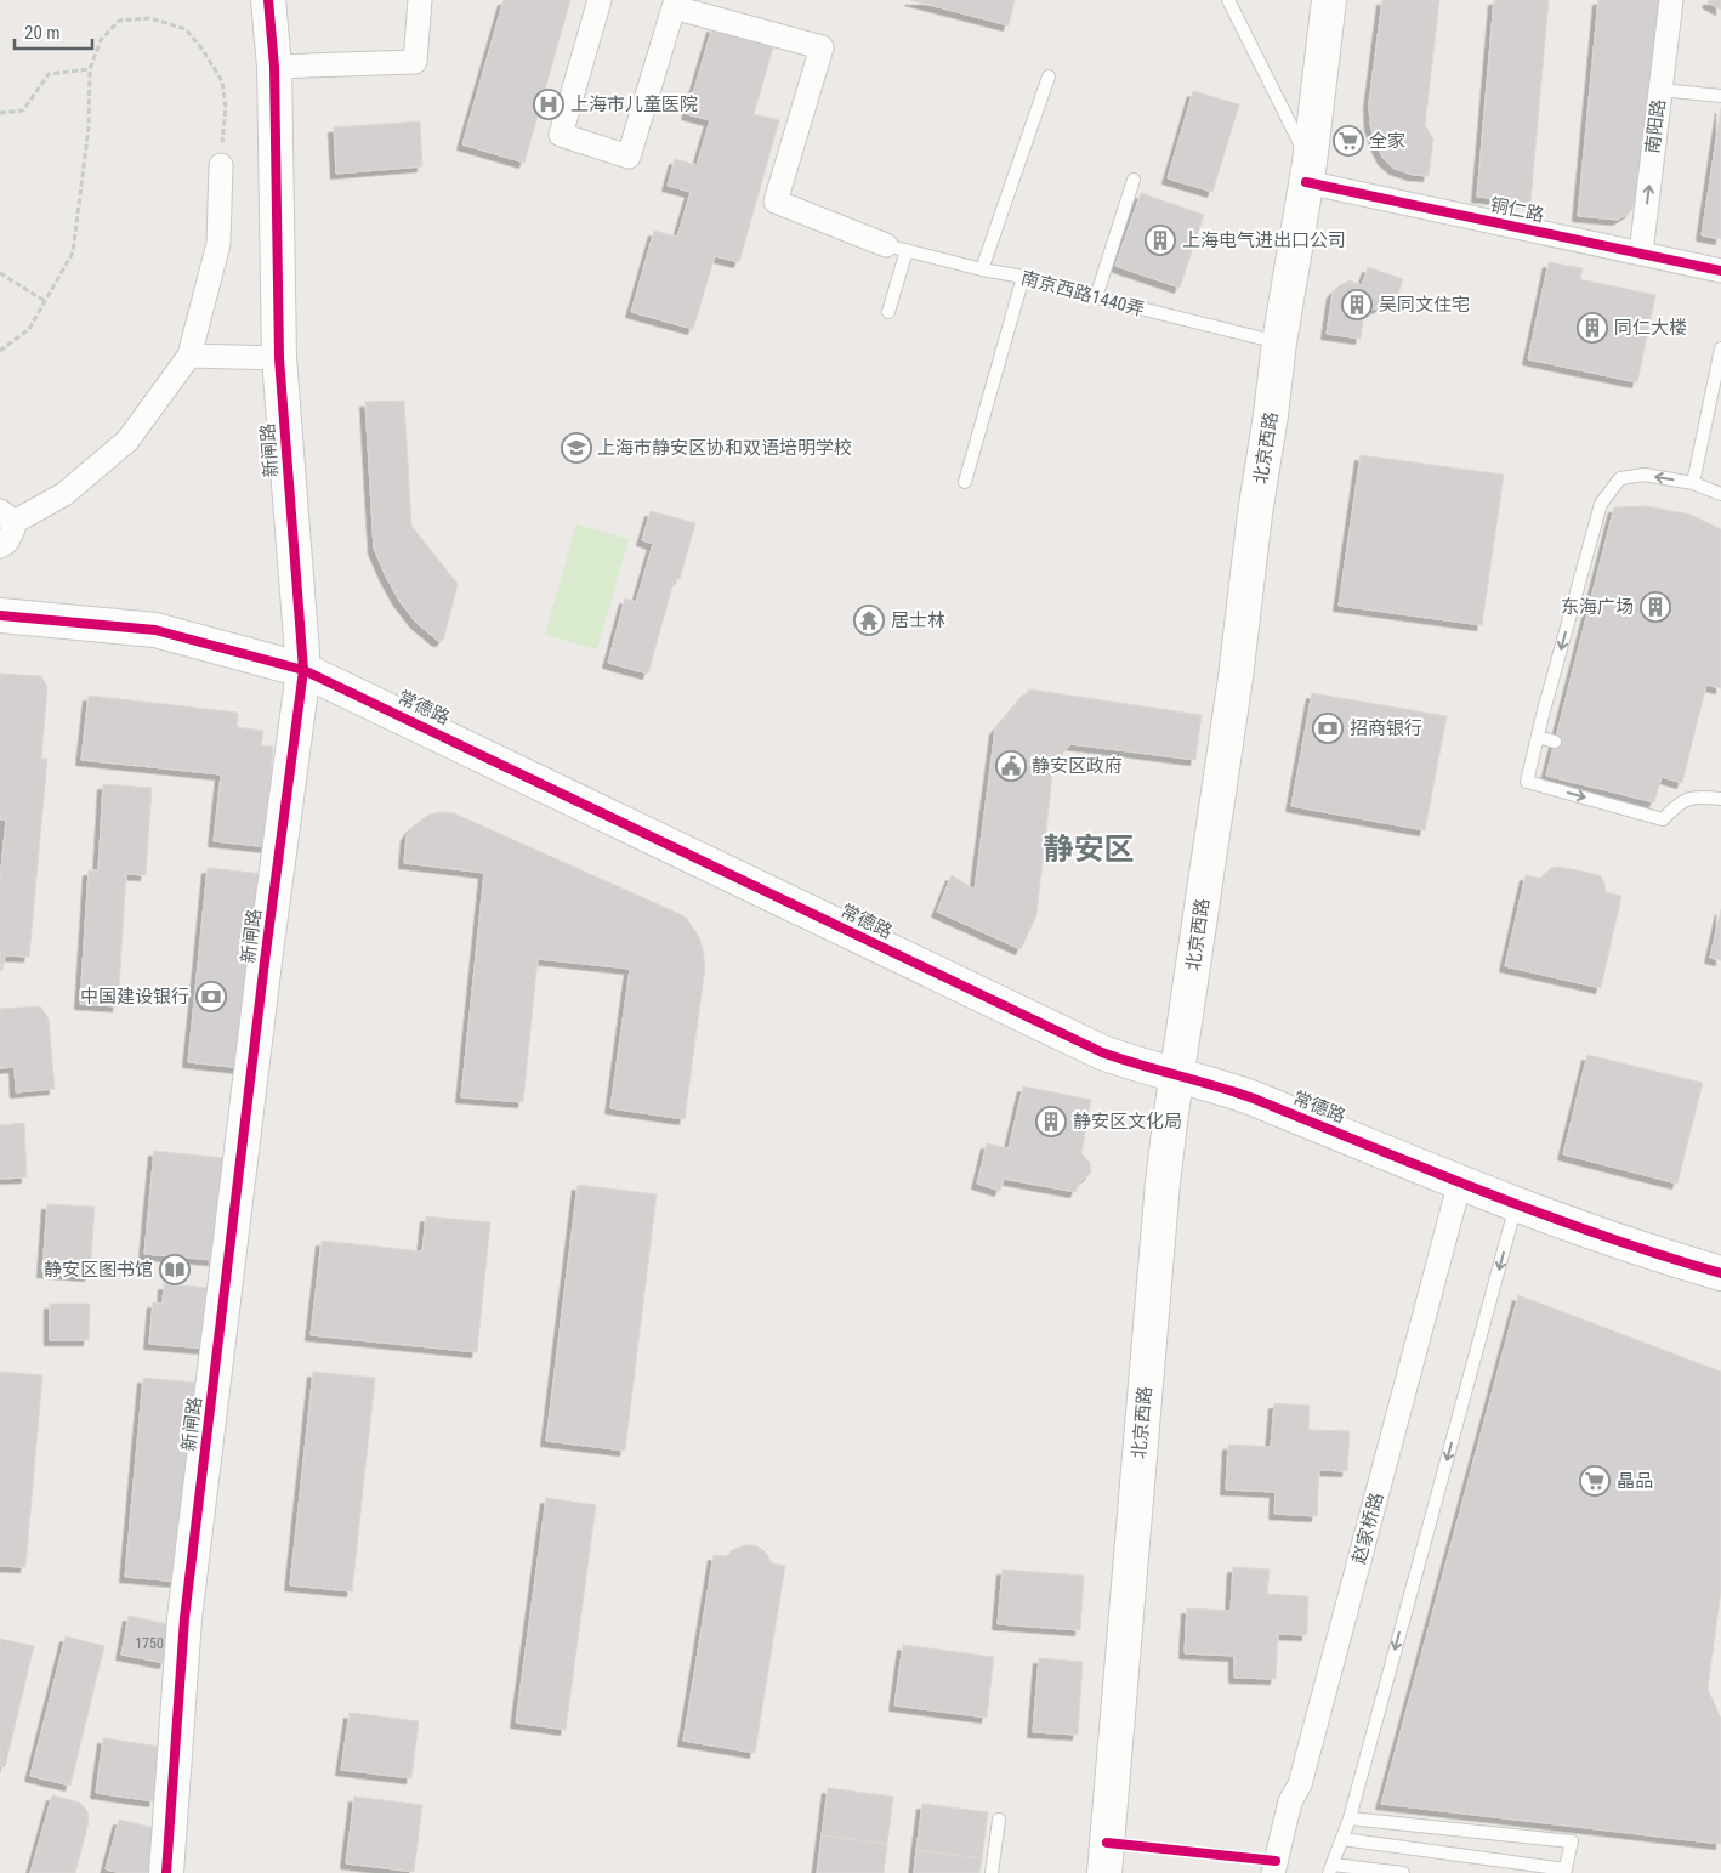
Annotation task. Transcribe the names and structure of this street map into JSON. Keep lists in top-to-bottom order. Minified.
{"streets":{"main road":["北京西路","新闸路","常德路"],"street":["南阳路","铜仁路","赵家桥路"],"lane":["南京西路1440弄"]},"crossings":[["南阳路","铜仁路"],["铜仁路","北京西路"],["南京西路1440弄","北京西路"],["北京西路","常德路"],["新闸路","常德路"],["常德路","赵家桥路"]],"one_way":["南阳路"],"districts":["静安区"],"places":{"hospital":["上海市儿童医院"],"supermarket":["全家","晶品"],"building":["上海电气进出口公司","吴同文住宅","同仁大楼","东海广场","静安区文化局"],"school or university":["上海市静安区协和双语培明学校"],"temple":["居士林"],"bank":["招商银行","中国建设银行"],"public building":["静安区政府"],"library":["静安区图书馆"]},"house_numbers":["1750"],"scale_bar":"20 m"}
